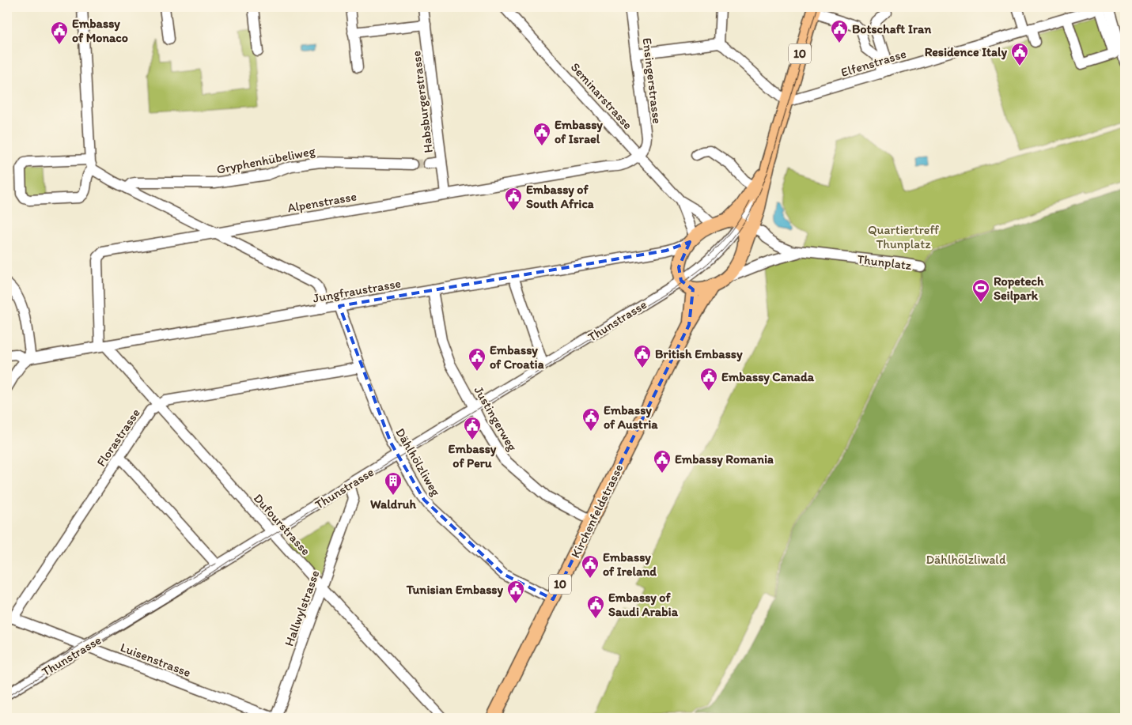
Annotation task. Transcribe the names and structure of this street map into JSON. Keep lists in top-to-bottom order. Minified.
{"streets":{"main road":["10","Thunplatz","Kirchenfeldstrasse"],"street":["Elfenstrasse","Ensingerstrasse","Seminarstrasse","Habsburgerstrasse","Gryphenhübeliweg","Alpenstrasse","Jungfraustrasse","Thunstrasse","Justingerweg","Florastrasse","Dählhölzliweg","Dufourstrasse","Hallwylstrasse","Luisenstrasse"]},"crossings":[["10","Elfenstrasse"],["10","Thunplatz"],["10","Thunstrasse"],["Ensingerstrasse","Seminarstrasse"],["Ensingerstrasse","Alpenstrasse"],["Seminarstrasse","Alpenstrasse"],["Seminarstrasse","Jungfraustrasse"],["Habsburgerstrasse","Alpenstrasse"],["Alpenstrasse","Jungfraustrasse"],["Alpenstrasse","Dufourstrasse"],["Thunplatz","Thunstrasse"],["Thunplatz","Kirchenfeldstrasse"],["Jungfraustrasse","Justingerweg"],["Jungfraustrasse","Dählhölzliweg"],["Jungfraustrasse","Dufourstrasse"],["Thunstrasse","Justingerweg"],["Thunstrasse","Dählhölzliweg"],["Thunstrasse","Dufourstrasse"],["Thunstrasse","Hallwylstrasse"],["Thunstrasse","Luisenstrasse"],["Justingerweg","Kirchenfeldstrasse"],["Florastrasse","Dählhölzliweg"],["Florastrasse","Dufourstrasse"],["Florastrasse","Luisenstrasse"],["Dählhölzliweg","Kirchenfeldstrasse"],["Dufourstrasse","Hallwylstrasse"],["Hallwylstrasse","Luisenstrasse"]],"parks":["Quartiertreff Thunplatz","Dählhölzliwald"],"places":{"public building":["Botschaft Iran","Embassy of Monaco","Residence Italy","Embassy of Israel","Embassy of South Africa","British Embassy","Embassy of Croatia","Embassy Canada","Embassy of Austria","Embassy of Peru","Embassy Romania","Embassy of Ireland","Tunisian Embassy","Embassy of Saudi Arabia"],"sports":["Ropetech Seilpark"],"building":["Waldruh"]}}
